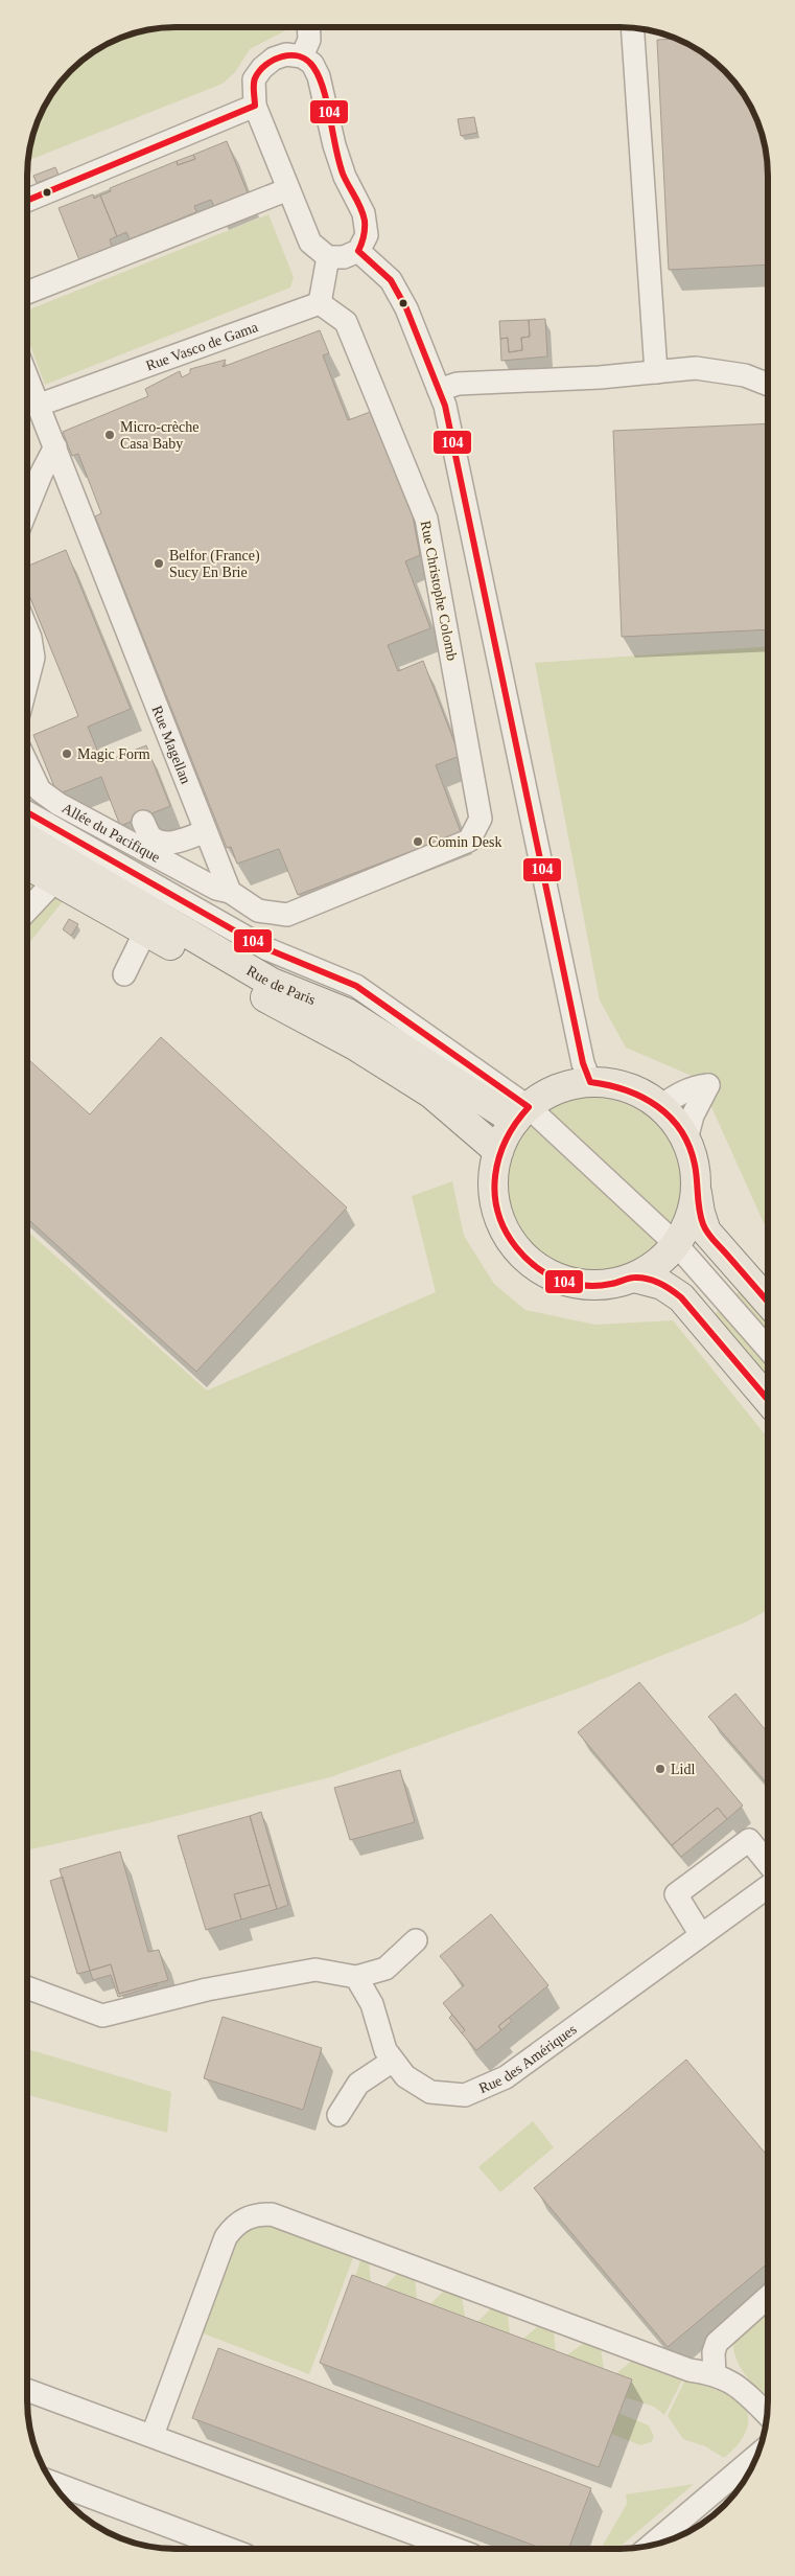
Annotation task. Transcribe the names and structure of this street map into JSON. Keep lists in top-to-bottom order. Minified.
{"streets":{"main road":["Rue de Paris"],"street":["Rue Vasco de Gama","Rue Christophe Colomb","Rue Magellan","Allée du Pacifique","Rue des Amériques"]},"crossings":[["Rue Vasco de Gama","Rue Christophe Colomb"],["Rue Vasco de Gama","Rue Magellan"],["Rue Christophe Colomb","Rue Magellan"],["Rue Christophe Colomb","Allée du Pacifique"],["Rue Magellan","Allée du Pacifique"]],"places":["Micro-crèche Casa Baby","Belfor (France) Sucy En Brie","Magic Form","Comin Desk","Lidl"],"lines":["transit line 104"]}
